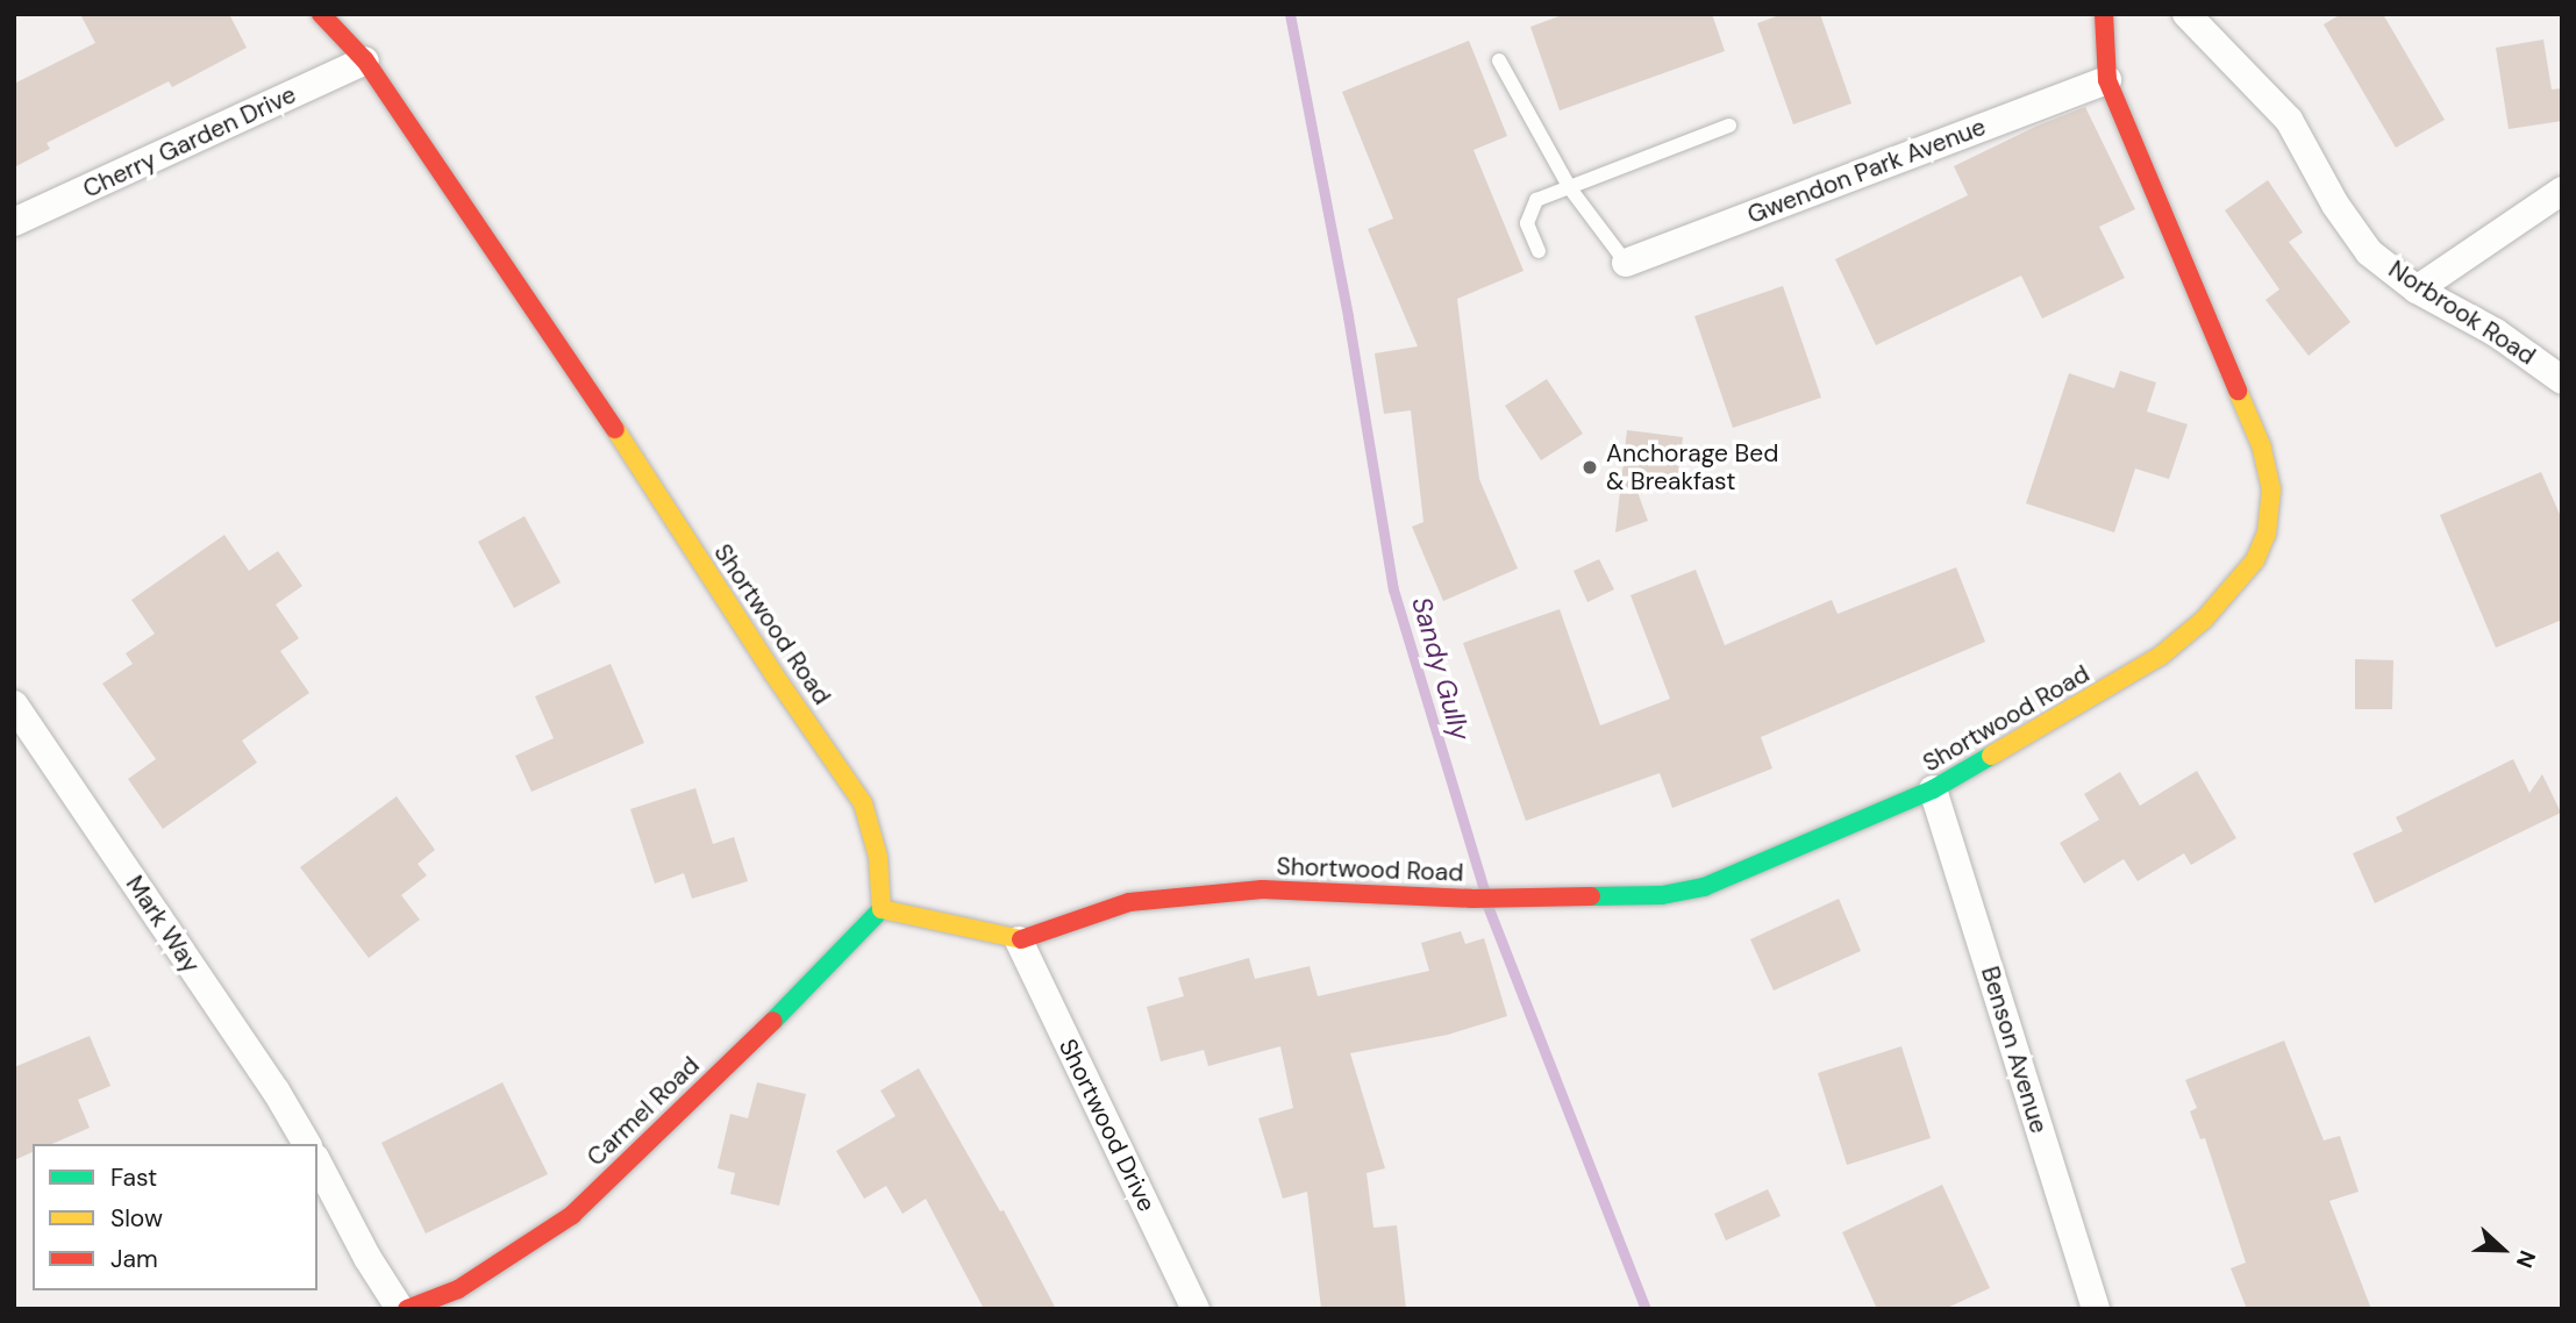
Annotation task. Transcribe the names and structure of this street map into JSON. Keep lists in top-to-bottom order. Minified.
{"streets":{"street":["Cherry Garden Drive","Gwendon Park Avenue","Norbrook Road","Shortwood Road","Mark Way","Benson Avenue","Carmel Road","Shortwood Drive"]},"crossings":[["Cherry Garden Drive","Shortwood Road"],["Gwendon Park Avenue","Shortwood Road"],["Shortwood Road","Benson Avenue"],["Shortwood Road","Carmel Road"],["Shortwood Road","Shortwood Drive"]],"water":["Sandy Gully"],"places":["Anchorage Bed & Breakfast"],"legend":["Fast","Slow","Jam"],"north":"right"}
